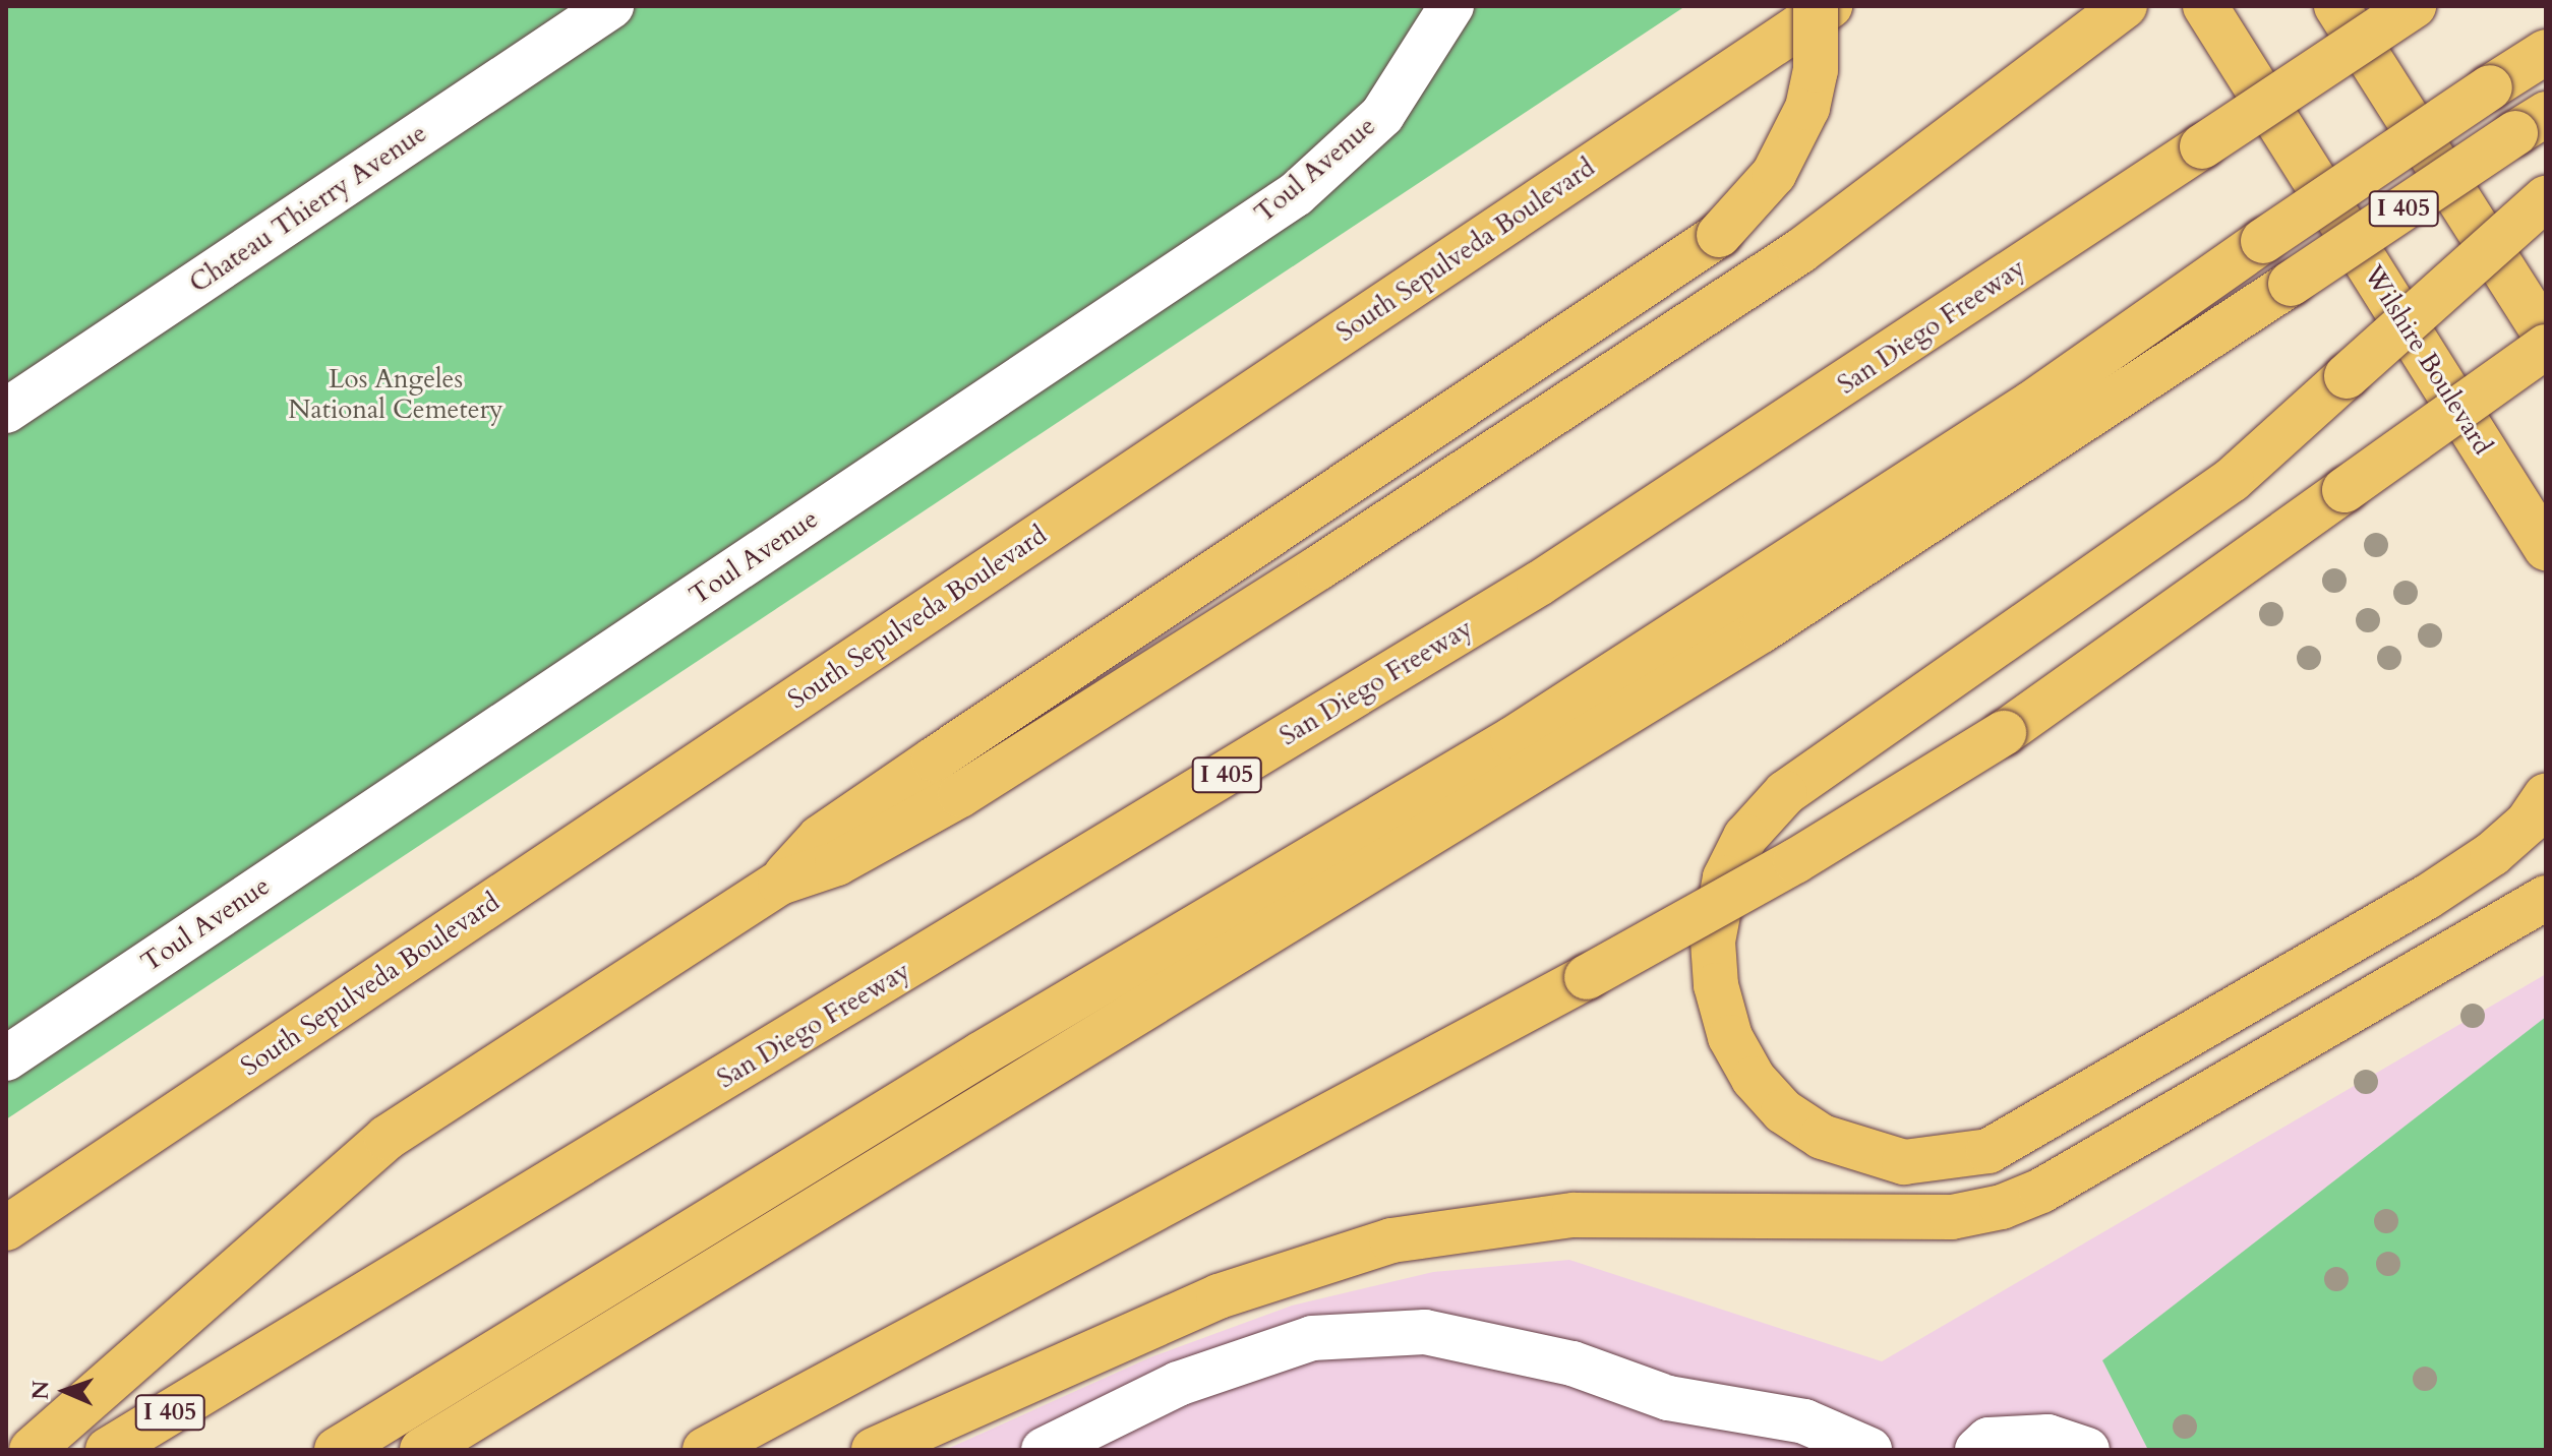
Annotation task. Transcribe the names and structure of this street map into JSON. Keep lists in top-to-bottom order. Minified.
{"streets":{"main road":["I 405","South Sepulveda Boulevard","San Diego Freeway","Wilshire Boulevard"],"street":["Toul Avenue","Chateau Thierry Avenue"]},"parks":["Los Angeles National Cemetery"],"north":"left"}
